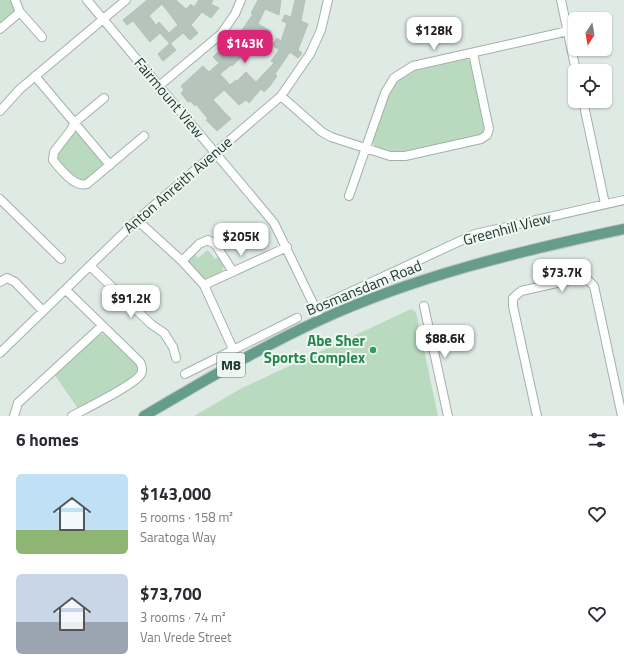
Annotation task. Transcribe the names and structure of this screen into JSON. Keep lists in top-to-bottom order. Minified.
{"streets":{"main road":["Bosmansdam Road","M8"],"street":["Fairmount View","Anton Anreith Avenue","Greenhill View"]},"crossings":[["Fairmount View","Anton Anreith Avenue"],["Fairmount View","Bosmansdam Road"]],"places":["Abe Sher Sports Complex"],"north":"bottom","page":{"price":["$128K","$143K","$205K","$73.7K","$91.2K","$88.6K"],"heading":"6 homes","list":[{"name":"$143,000","note":"5 rooms · 158 m² · Saratoga Way"},{"name":"$73,700","note":"3 rooms · 74 m² · Van Vrede Street"}]}}
